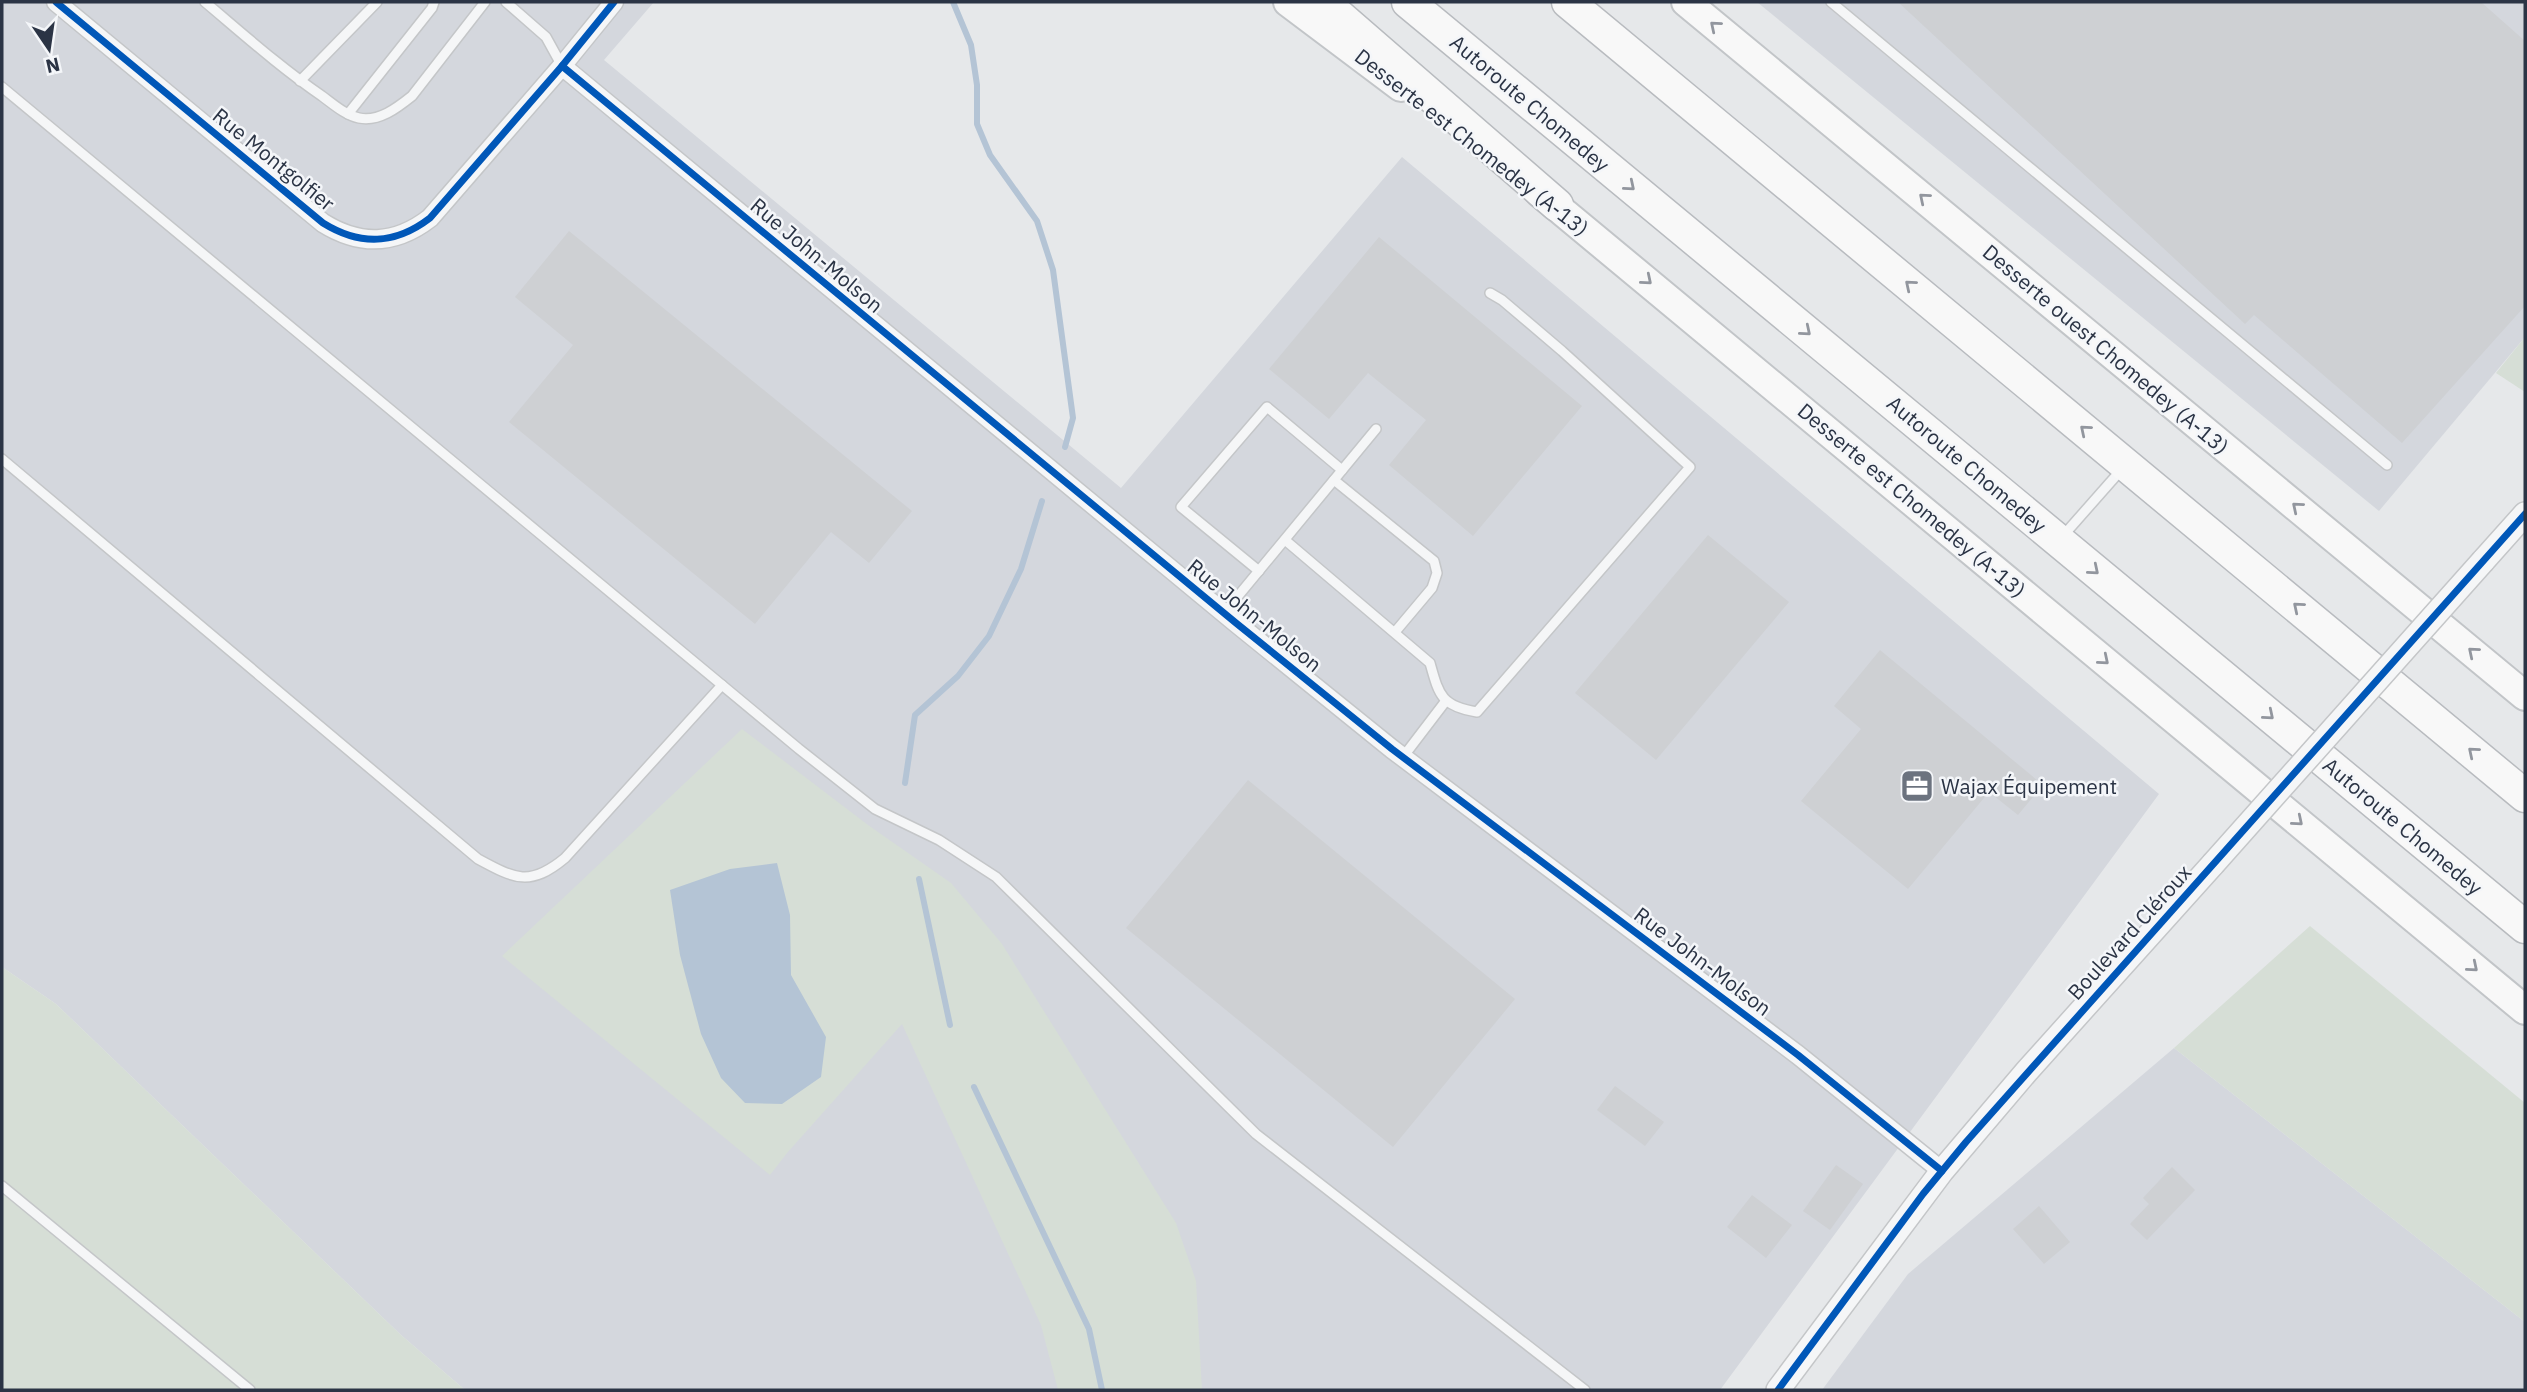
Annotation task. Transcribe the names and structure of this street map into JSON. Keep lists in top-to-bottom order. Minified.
{"streets":{"highway":["Autoroute Chomedey"],"main road":["Desserte est Chomedey (A-13)","Desserte ouest Chomedey (A-13)"],"street":["Rue Montgolfier","Rue John-Molson","Boulevard Cléroux"]},"crossings":[["Rue Montgolfier","Rue John-Molson"],["Rue John-Molson","Boulevard Cléroux"]],"one_way":["Desserte est Chomedey (A-13)","Desserte ouest Chomedey (A-13)"],"places":{"office":["Wajax Équipement"]},"north":"bottom"}
